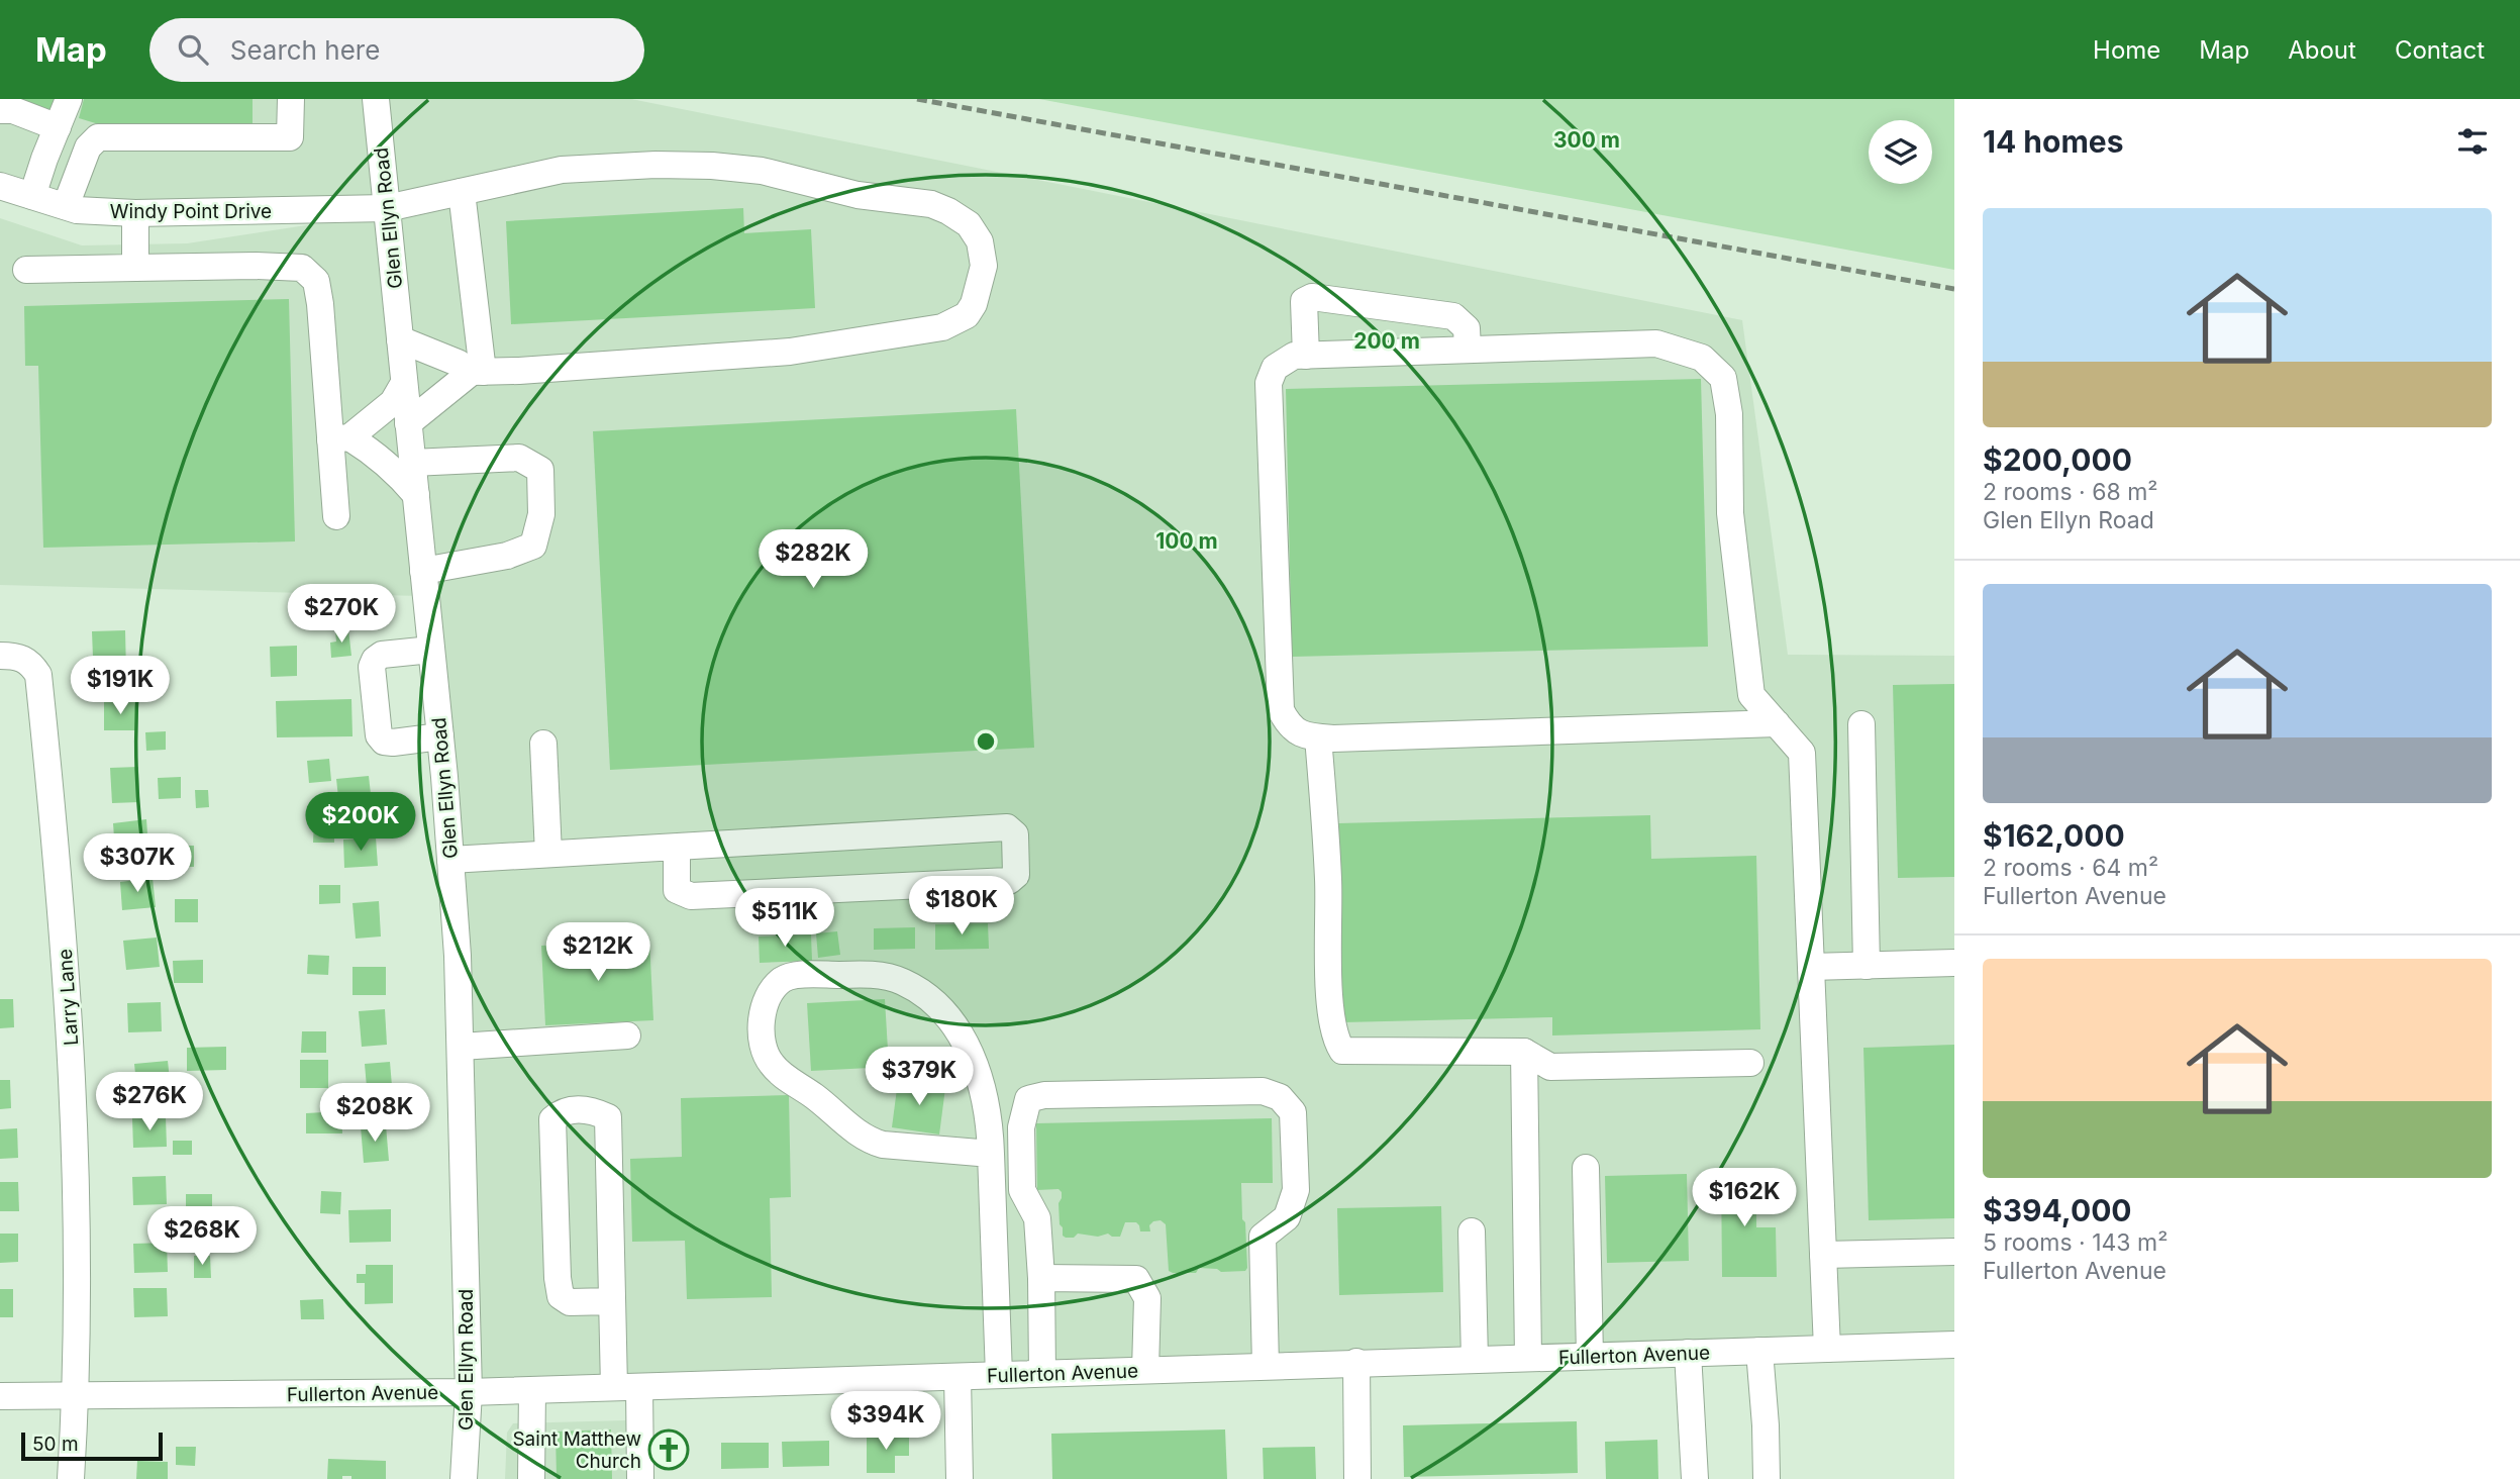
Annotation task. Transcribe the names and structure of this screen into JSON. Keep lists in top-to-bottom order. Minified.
{"streets":{"street":["Windy Point Drive","Glen Ellyn Road","Larry Lane","Fullerton Avenue"]},"crossings":[["Windy Point Drive","Glen Ellyn Road"],["Glen Ellyn Road","Fullerton Avenue"],["Larry Lane","Fullerton Avenue"]],"places":{"church":["Saint Matthew Church"]},"scale_bar":"50 m","page":{"header":"Map","search":"Search here","nav":["Home","Map","About","Contact"],"heading":"14 homes","list":[{"name":"$200,000","note":"2 rooms · 68 m² · Glen Ellyn Road"},{"name":"$162,000","note":"2 rooms · 64 m² · Fullerton Avenue"},{"name":"$394,000","note":"5 rooms · 143 m² · Fullerton Avenue"}],"price":["$282K","$270K","$191K","$200K","$307K","$180K","$511K","$212K","$379K","$276K","$208K","$162K","$268K","$394K"],"scale":"50 m"},"rings":["300 m","200 m","100 m"]}
